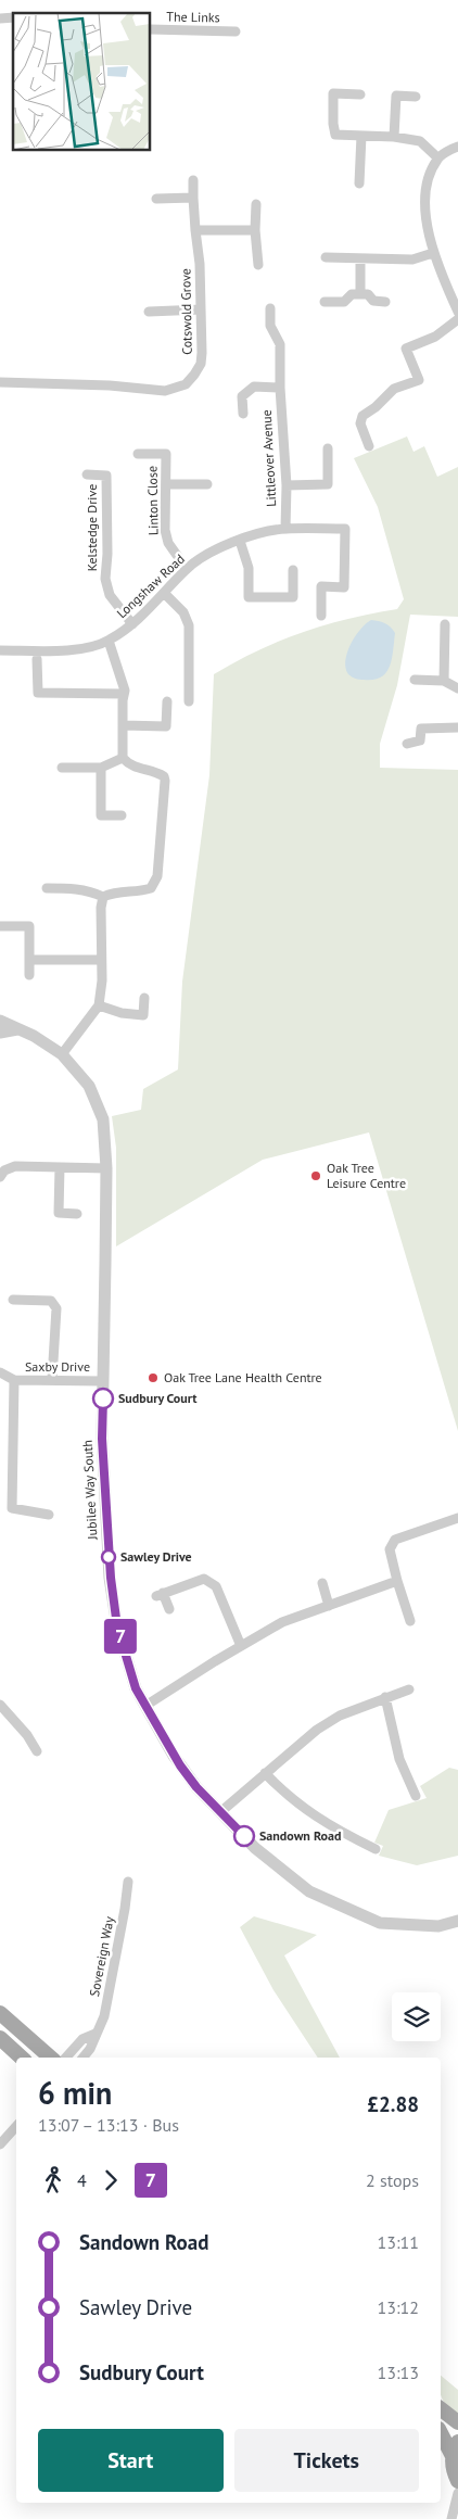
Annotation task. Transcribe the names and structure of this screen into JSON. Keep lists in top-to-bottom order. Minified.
{"streets":{"street":["The Links","Cotswold Grove","Littleover Avenue","Linton Close","Kelstedge Drive","Longshaw Road","Saxby Drive","Jubilee Way South","Sovereign Way"]},"crossings":[["Littleover Avenue","Longshaw Road"],["Linton Close","Longshaw Road"],["Kelstedge Drive","Longshaw Road"],["Saxby Drive","Jubilee Way South"]],"places":["Oak Tree Leisure Centre","Oak Tree Lane Health Centre","Sudbury Court","Sawley Drive","Sandown Road"],"lines":["bus line 7"],"page":{"on_map":"7","heading":["6 min","13:07 – 13:13 · Bus","£2.88"],"legs":["4","7","2 stops"],"list":[{"name":"Sandown Road","value":"13:11"},{"name":"Sawley Drive","value":"13:12"},{"name":"Sudbury Court","value":"13:13"}],"buttons":["Start","Tickets"]}}
